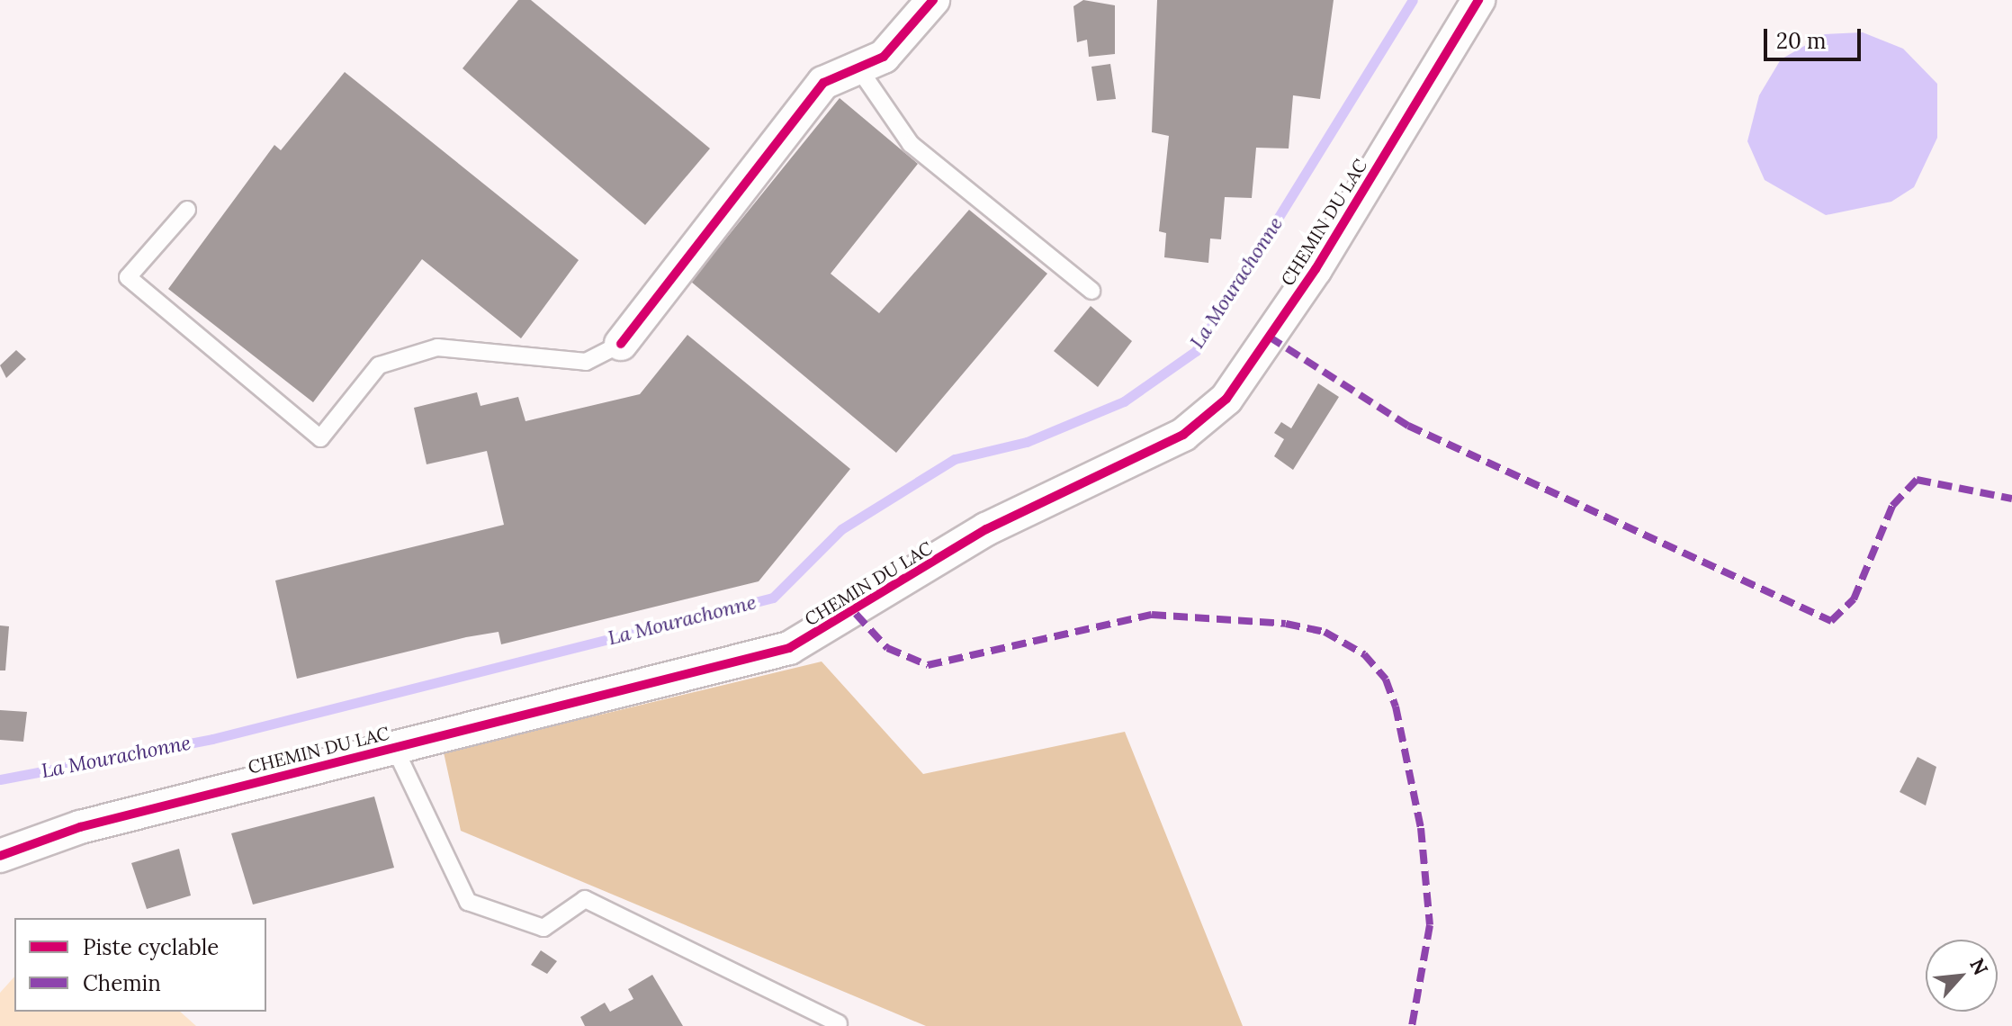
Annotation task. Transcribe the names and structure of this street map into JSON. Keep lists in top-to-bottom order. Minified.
{"streets":{"street":["CHEMIN DU LAC"]},"water":["La Mourachonne"],"legend":["Piste cyclable","Chemin"],"scale_bar":"20 m","north":"top right"}
